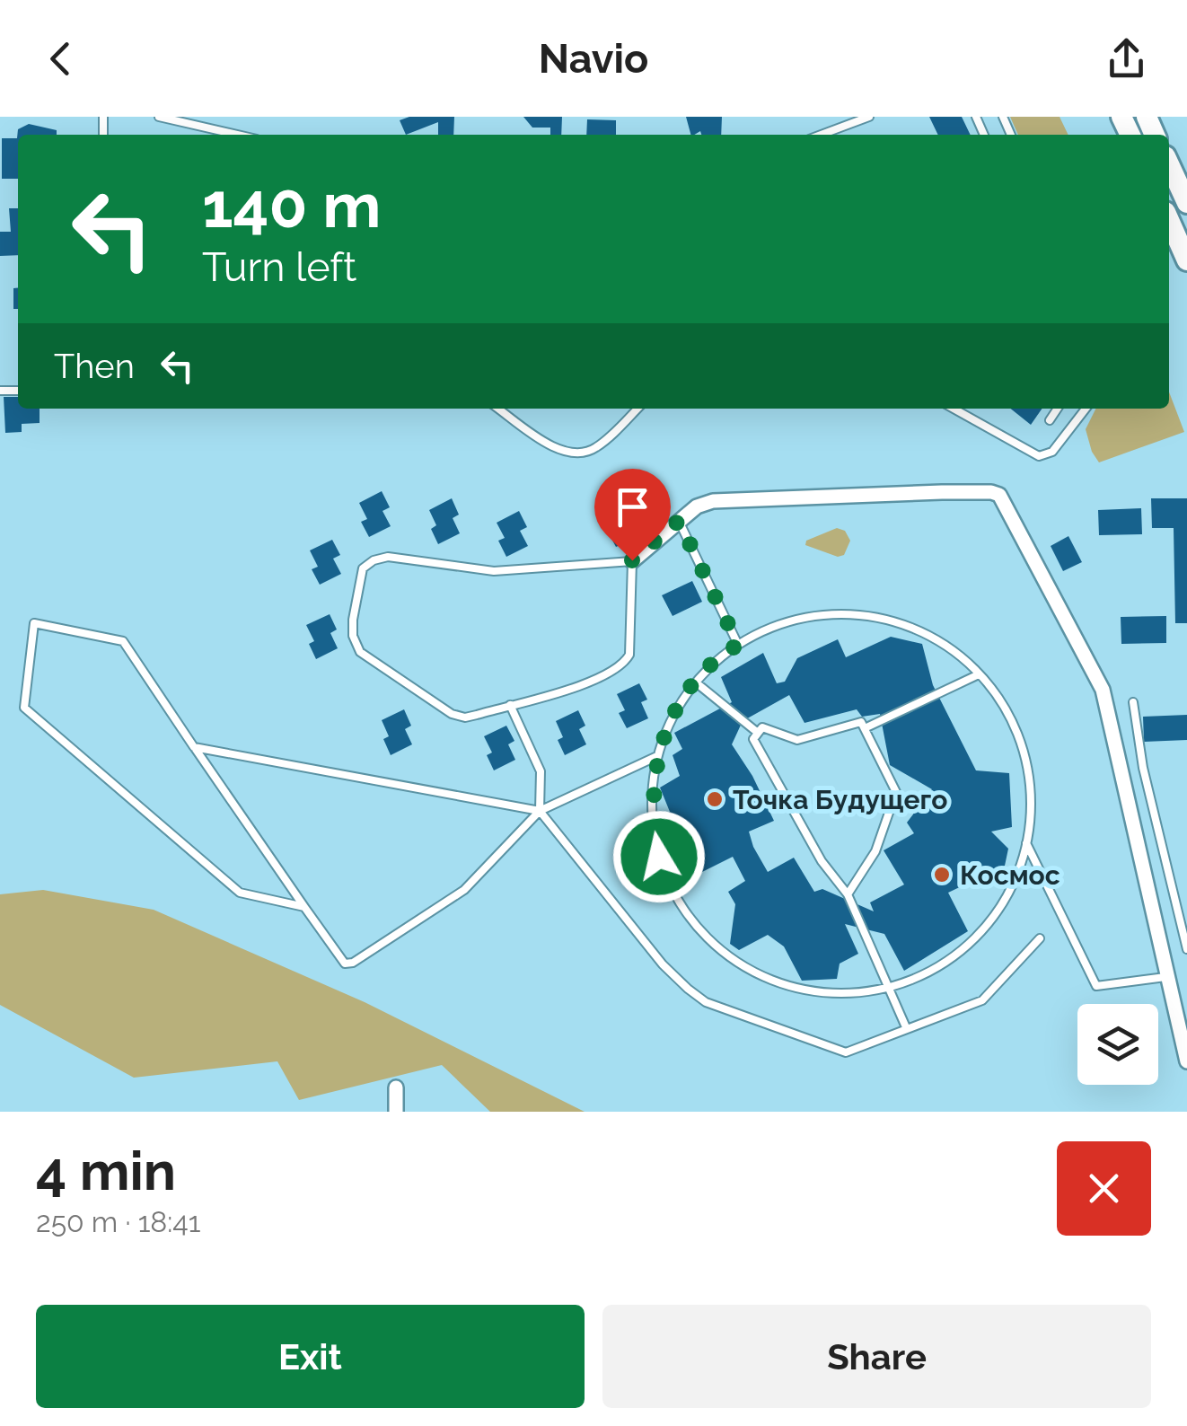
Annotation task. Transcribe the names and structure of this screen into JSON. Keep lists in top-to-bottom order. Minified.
{"places":["Точка Будущего","Космос"],"page":{"header":"Navio","turn":["140 m","Turn left"],"then":"Then","heading":["4 min","250 m · 18:41"],"buttons":["Exit","Share"]}}
